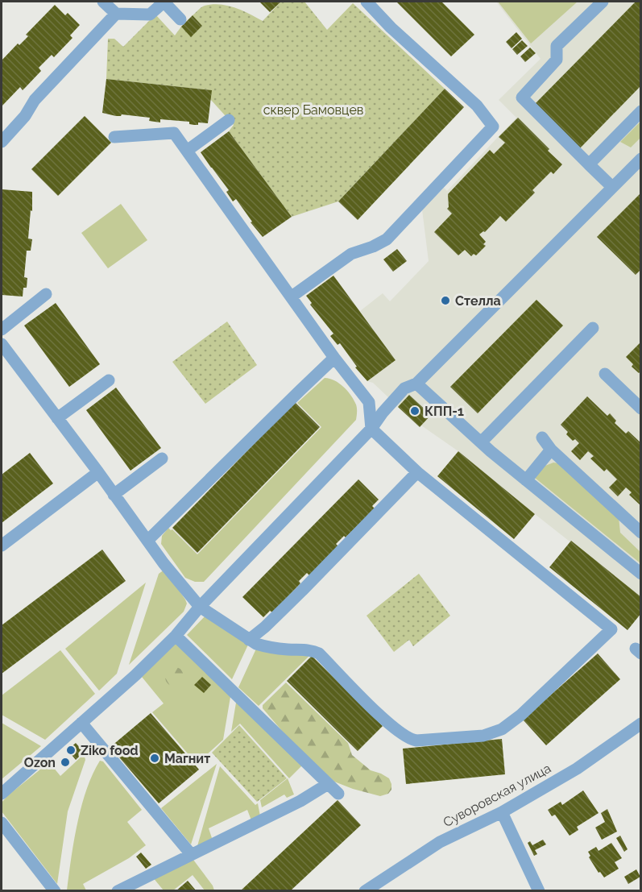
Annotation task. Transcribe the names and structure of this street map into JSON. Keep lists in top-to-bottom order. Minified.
{"streets":{"street":["Суворовская улица"]},"parks":["сквер Бамовцев"],"places":["Стелла","КПП-1","Ziko food","Магнит","Ozon"]}
